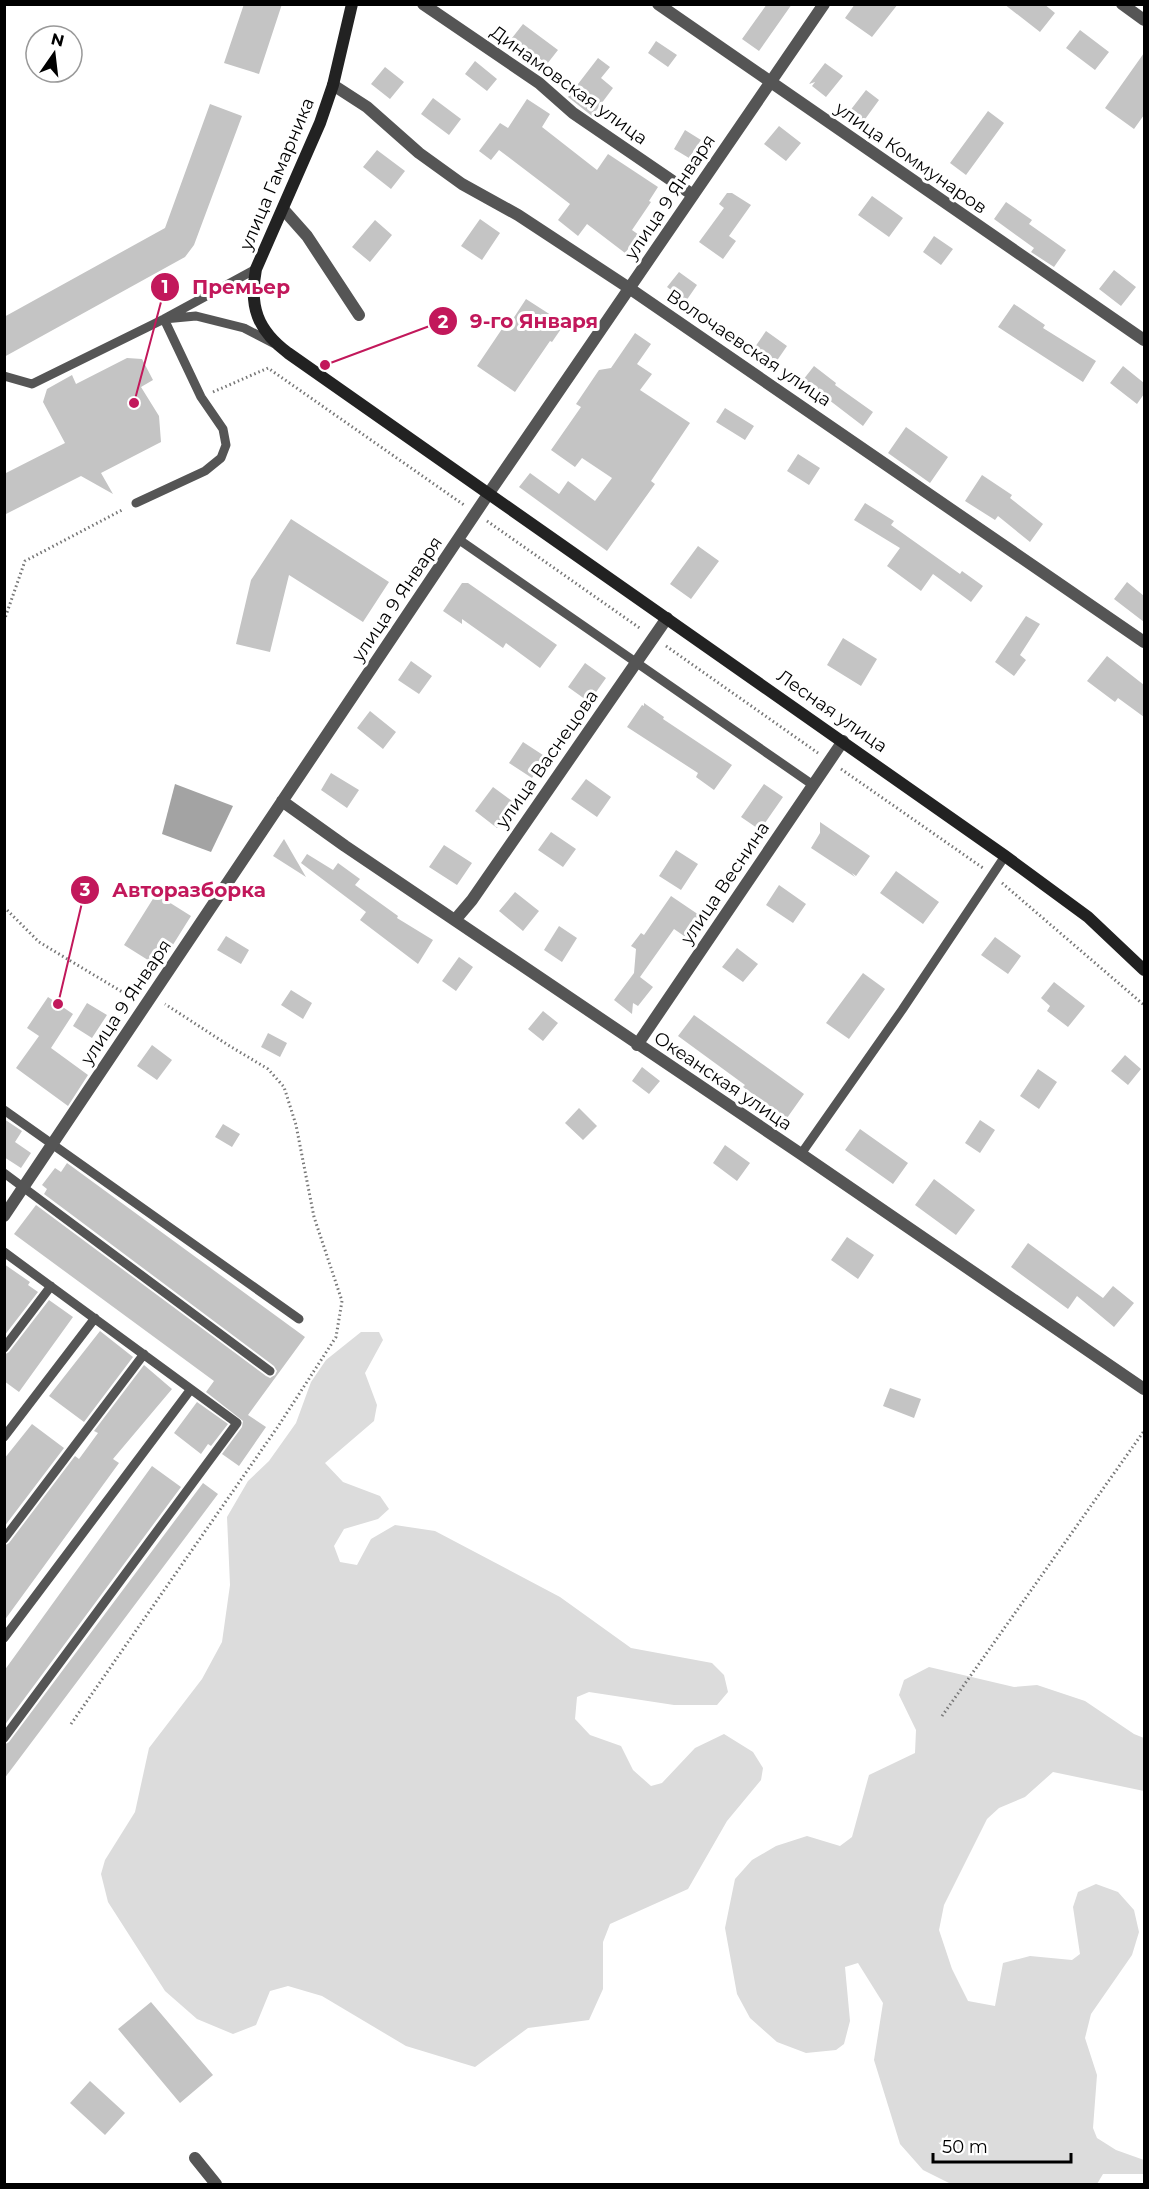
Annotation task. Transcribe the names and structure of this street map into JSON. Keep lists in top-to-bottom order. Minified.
{"streets":{"street":["Динамовская улица","улица Коммунаров","улица Гамарника","улица 9 Января","Волочаевская улица","Лесная улица","улица Васнецова","улица Веснина","Океанская улица"]},"crossings":[["Динамовская улица","улица 9 Января"],["улица Коммунаров","улица 9 Января"],["улица Гамарника","улица 9 Января"],["улица Гамарника","Волочаевская улица"],["улица Гамарника","Лесная улица"],["улица 9 Января","Волочаевская улица"],["улица 9 Января","Лесная улица"],["улица 9 Января","Океанская улица"],["Лесная улица","улица Васнецова"],["Лесная улица","улица Веснина"],["улица Васнецова","Океанская улица"],["улица Веснина","Океанская улица"]],"places":["9-го Января","Премьер","Авторазборка"],"scale_bar":"50 m","north":"top"}
